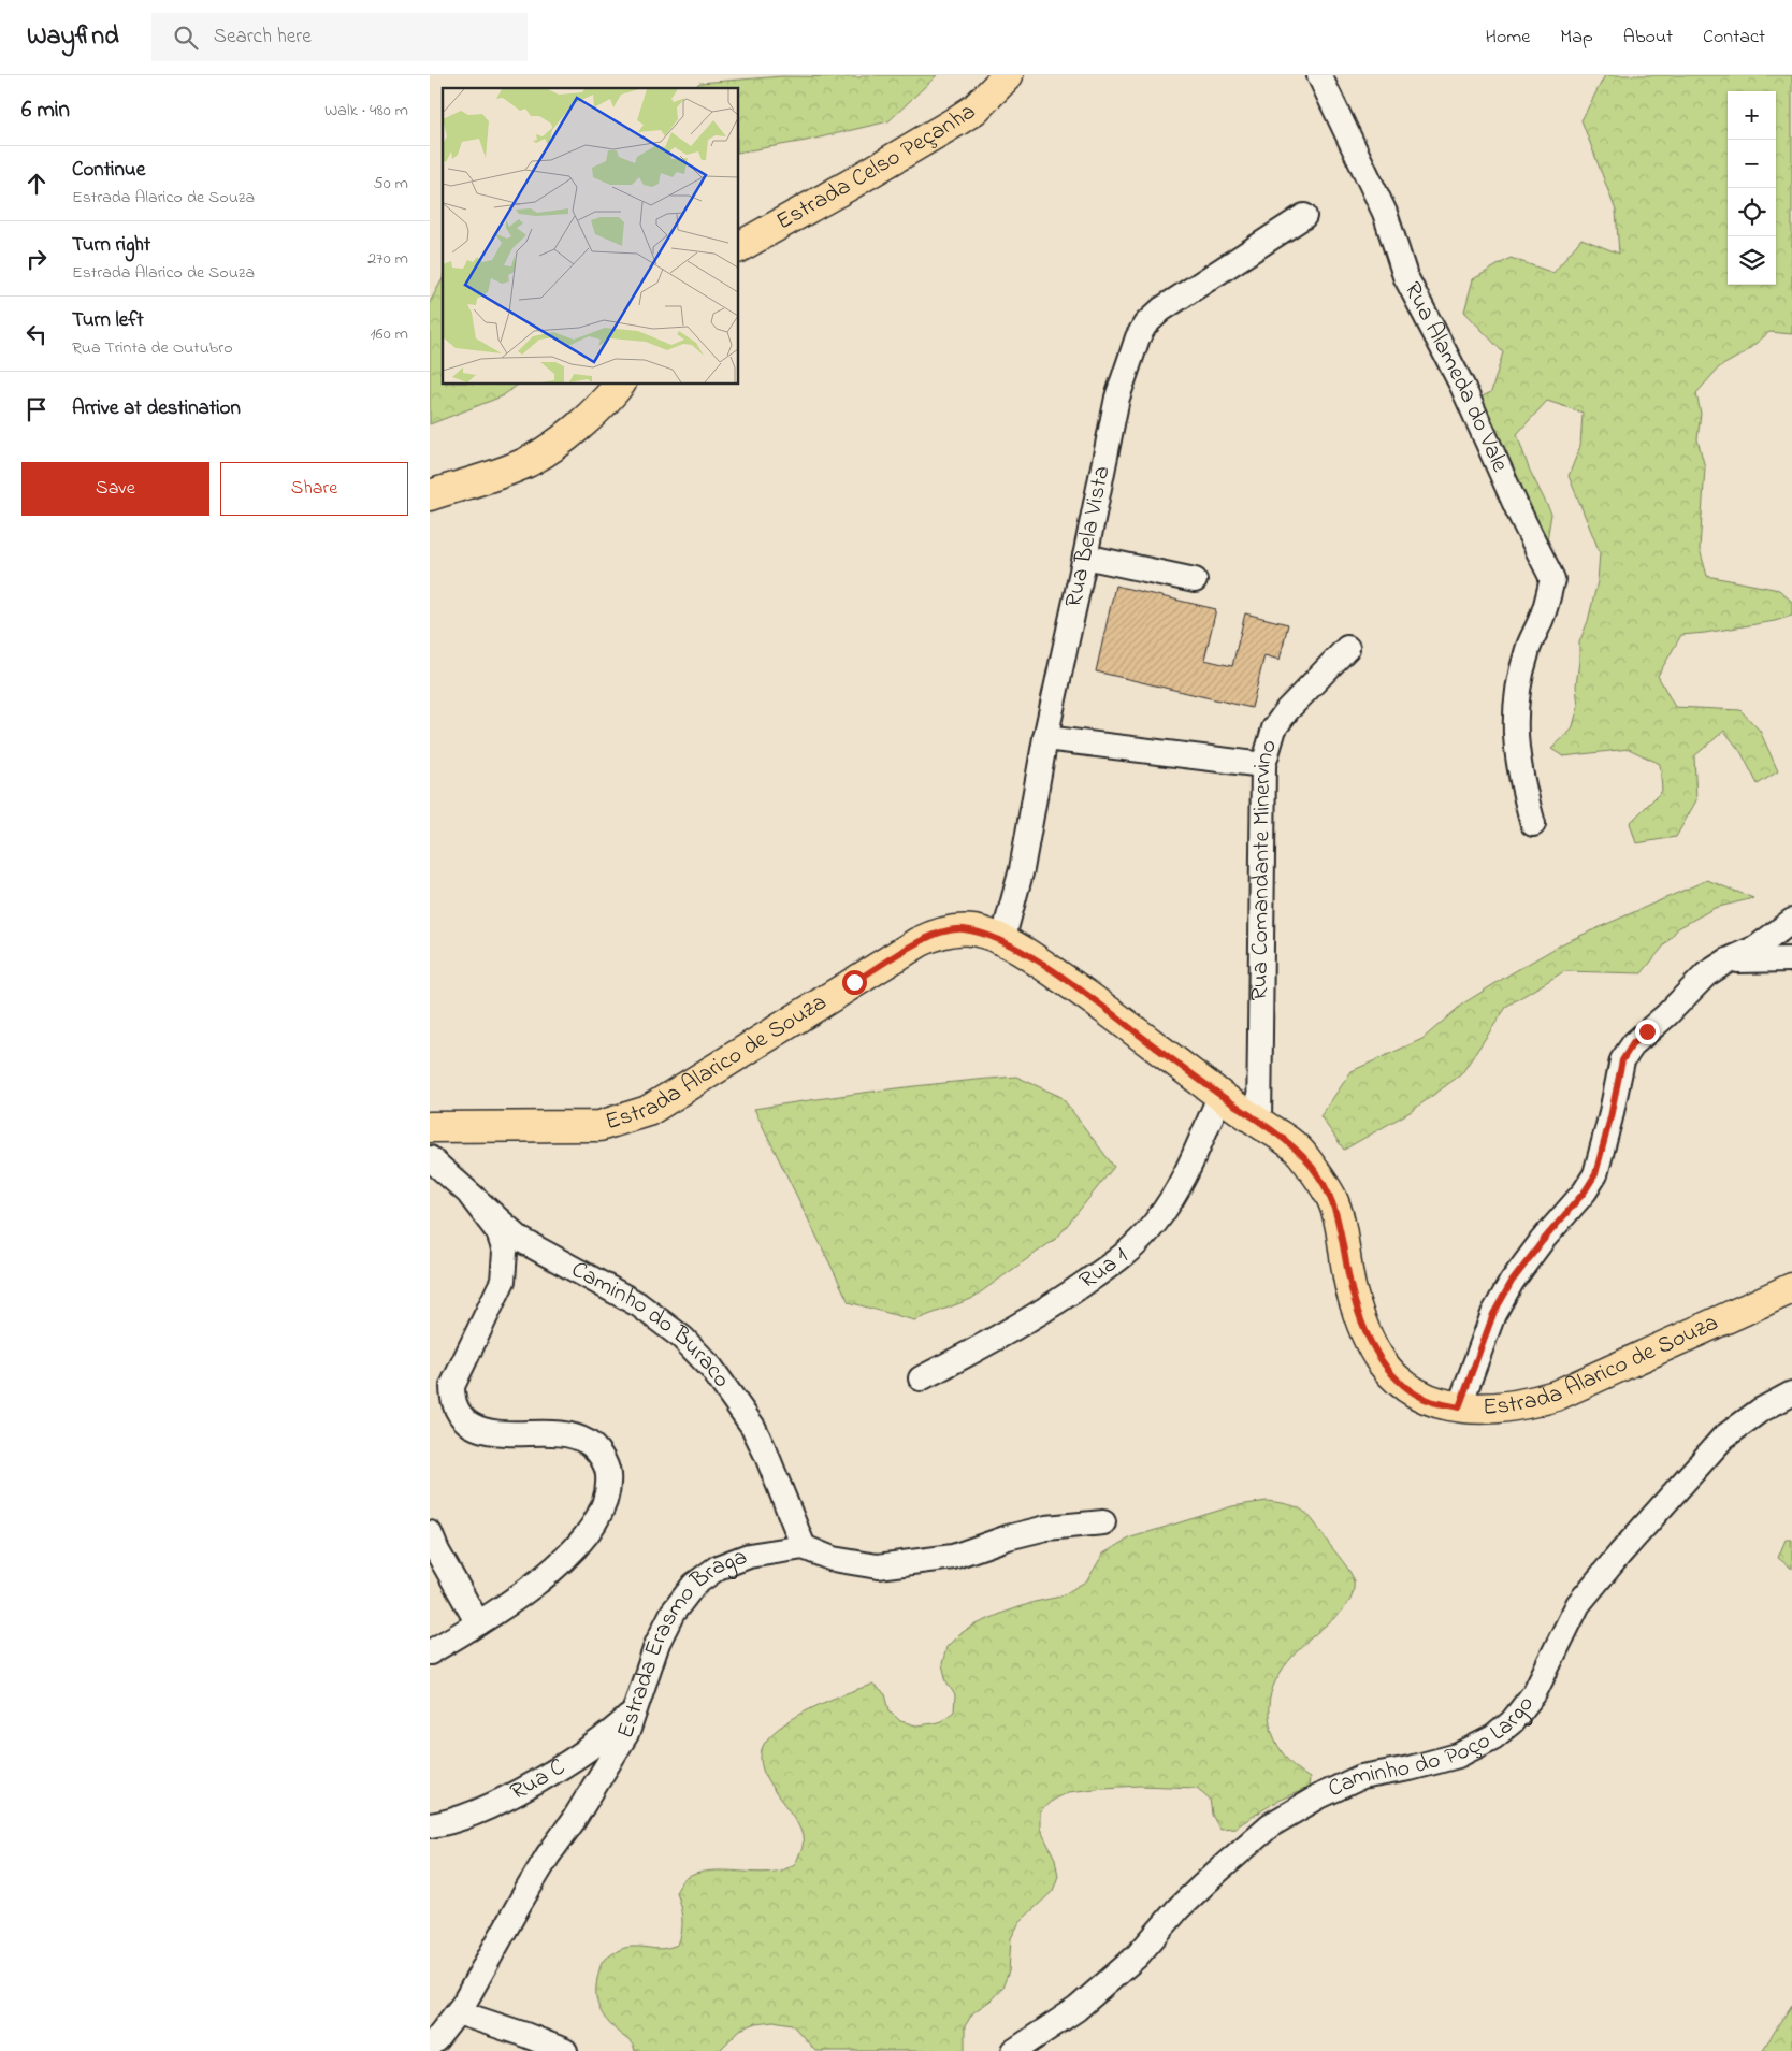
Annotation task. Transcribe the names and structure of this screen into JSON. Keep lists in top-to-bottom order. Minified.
{"streets":{"main road":["Estrada Celso Peçanha","Estrada Alarico de Souza"],"street":["Rua Alameda do Vale","Rua Bela Vista","Rua Comandante Minervino","Rua 1","Caminho do Buraco","Estrada Erasmo Braga","Caminho do Poço Largo","Rua C"]},"crossings":[["Rua Bela Vista","Estrada Alarico de Souza"],["Rua Comandante Minervino","Estrada Alarico de Souza"],["Estrada Alarico de Souza","Rua 1"],["Caminho do Buraco","Estrada Erasmo Braga"],["Estrada Erasmo Braga","Rua C"]],"page":{"header":"Wayfind","search":"Search here","nav":["Home","Map","About","Contact"],"heading":["6 min","Walk · 480 m"],"map_buttons":["+","−"],"list":[["Continue","Estrada Alarico de Souza","50 m"],["Turn right","Estrada Alarico de Souza","270 m"],["Turn left","Rua Trinta de Outubro","160 m"],"Arrive at destination"],"buttons":["Save","Share"]}}
